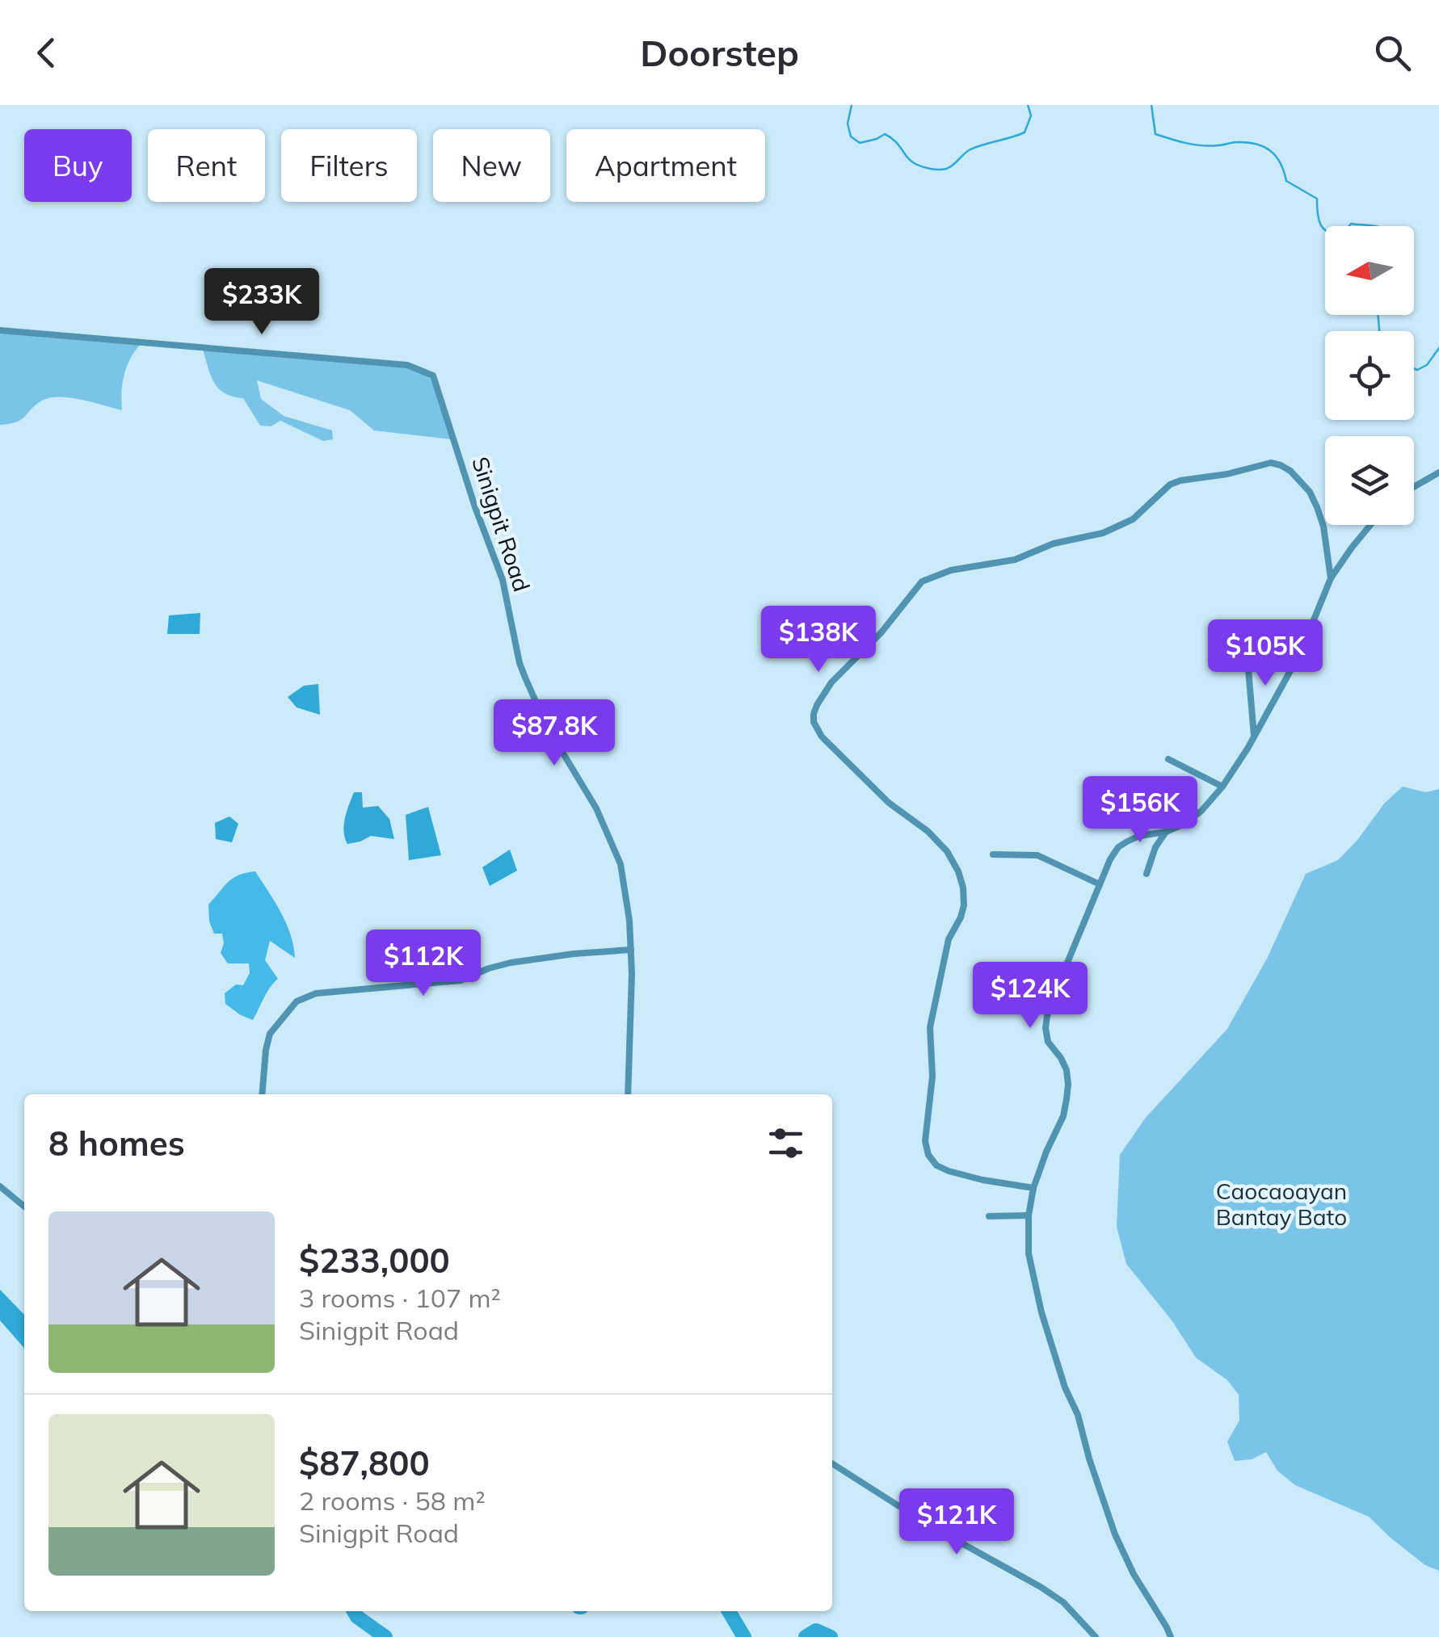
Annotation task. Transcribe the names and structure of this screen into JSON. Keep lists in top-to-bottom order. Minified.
{"streets":{"street":["Sinigpit Road"]},"parks":["Caocaoayan Bantay Bato"],"north":"left","page":{"header":"Doorstep","chip":["Buy","Rent","Filters","New","Apartment"],"price":["$233K","$138K","$105K","$87.8K","$156K","$112K","$124K","$121K"],"heading":"8 homes","list":[{"name":"$233,000","note":"3 rooms · 107 m² · Sinigpit Road"},{"name":"$87,800","note":"2 rooms · 58 m² · Sinigpit Road"}]}}
